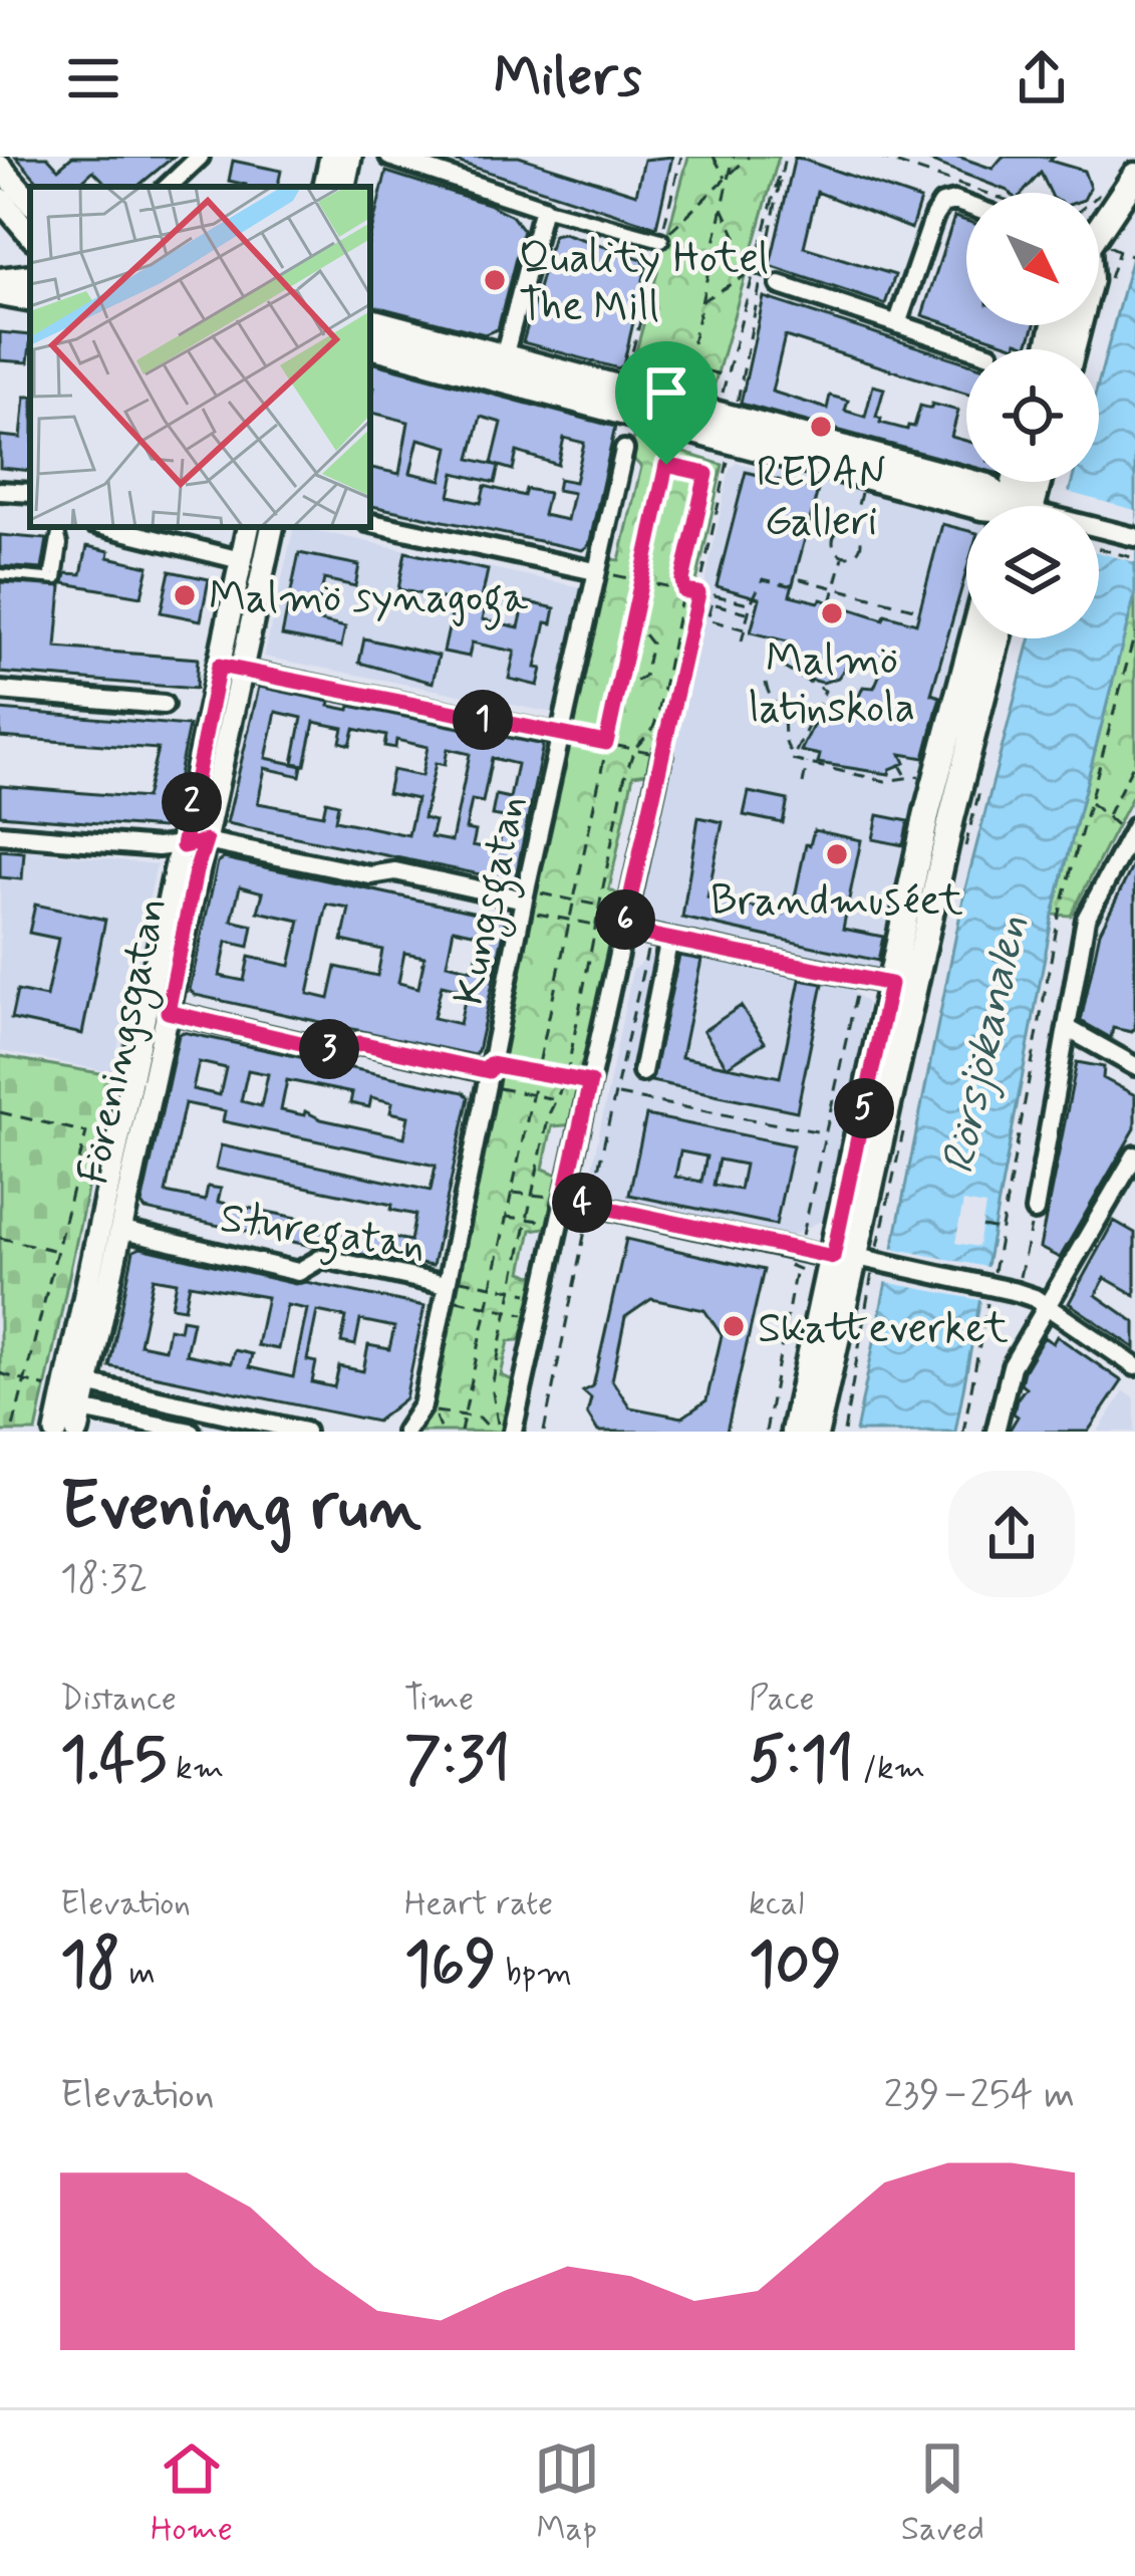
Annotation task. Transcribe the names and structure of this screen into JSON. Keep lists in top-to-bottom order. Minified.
{"streets":{"street":["Kungsgatan","Föreningsgatan","Sturegatan"]},"crossings":[["Kungsgatan","Sturegatan"],["Föreningsgatan","Sturegatan"]],"water":["Rörsjökanalen"],"places":["Quality Hotel The Mill","REDAN Galleri","Malmö synagoga","Malmö latinskola","Brandmuséet","Skatteverket"],"north":"bottom right","page":{"header":"Milers","pins":["1","2","6","3","5","4"],"heading":["Evening run","18:32"],"stats":[["Distance","1.45 km"],["Time","7:31"],["Pace","5:11 /km"],["Elevation","18 m"],["Heart rate","169 bpm"],["kcal","109"]],"chart":["Elevation","239–254 m"],"tabs":["Home","Map","Saved"]}}
